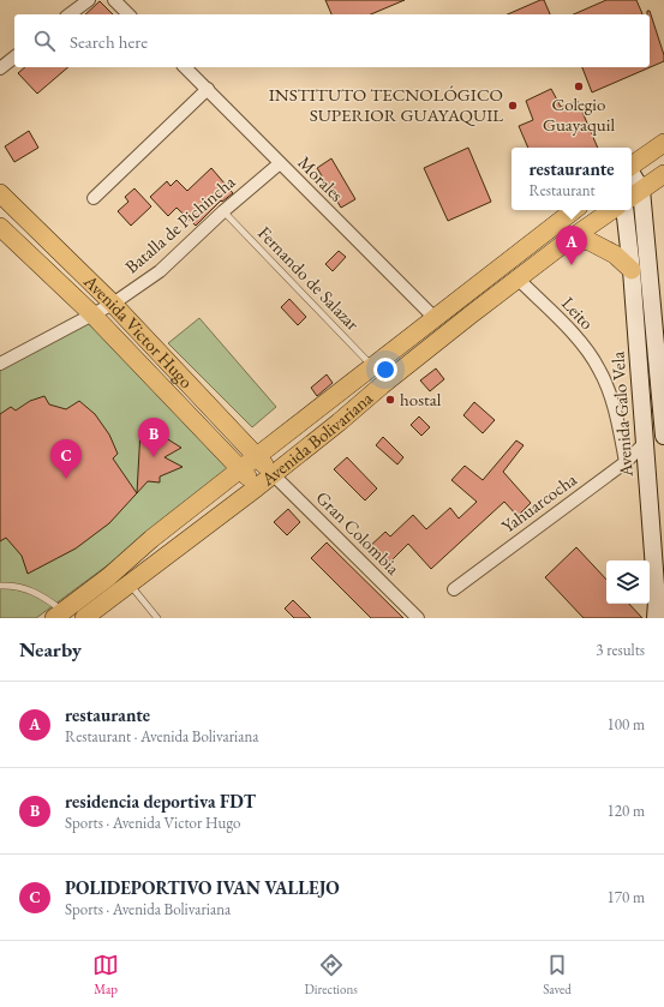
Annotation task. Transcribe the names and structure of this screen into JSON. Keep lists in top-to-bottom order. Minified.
{"streets":{"main road":["Avenida Victor Hugo","Avenida Galo Vela","Avenida Bolivariana"],"street":["Morales","Batalla de Pichincha","Leito","Yahuarcocha","Gran Colombia"],"lane":["Fernando de Salazar"]},"crossings":[["Morales","Batalla de Pichincha"],["Morales","Avenida Bolivariana"],["Batalla de Pichincha","Fernando de Salazar"],["Batalla de Pichincha","Avenida Victor Hugo"],["Fernando de Salazar","Avenida Bolivariana"],["Leito","Avenida Bolivariana"],["Leito","Yahuarcocha"],["Avenida Victor Hugo","Avenida Bolivariana"],["Avenida Victor Hugo","Gran Colombia"],["Avenida Galo Vela","Yahuarcocha"],["Avenida Bolivariana","Gran Colombia"]],"places":["Colegio Guayaquil","INSTITUTO TECNOLÓGICO SUPERIOR GUAYAQUIL","hostal"],"page":{"search":"Search here","popup":["restaurante","Restaurant"],"pins":["A","B","C"],"heading":["Nearby","3 results"],"list":[{"mark":"A","name":"restaurante","note":"Restaurant · Avenida Bolivariana","value":"100 m"},{"mark":"B","name":"residencia deportiva FDT","note":"Sports · Avenida Victor Hugo","value":"120 m"},{"mark":"C","name":"POLIDEPORTIVO IVAN VALLEJO","note":"Sports · Avenida Bolivariana","value":"170 m"}],"nav":["Map","Directions","Saved"]}}
